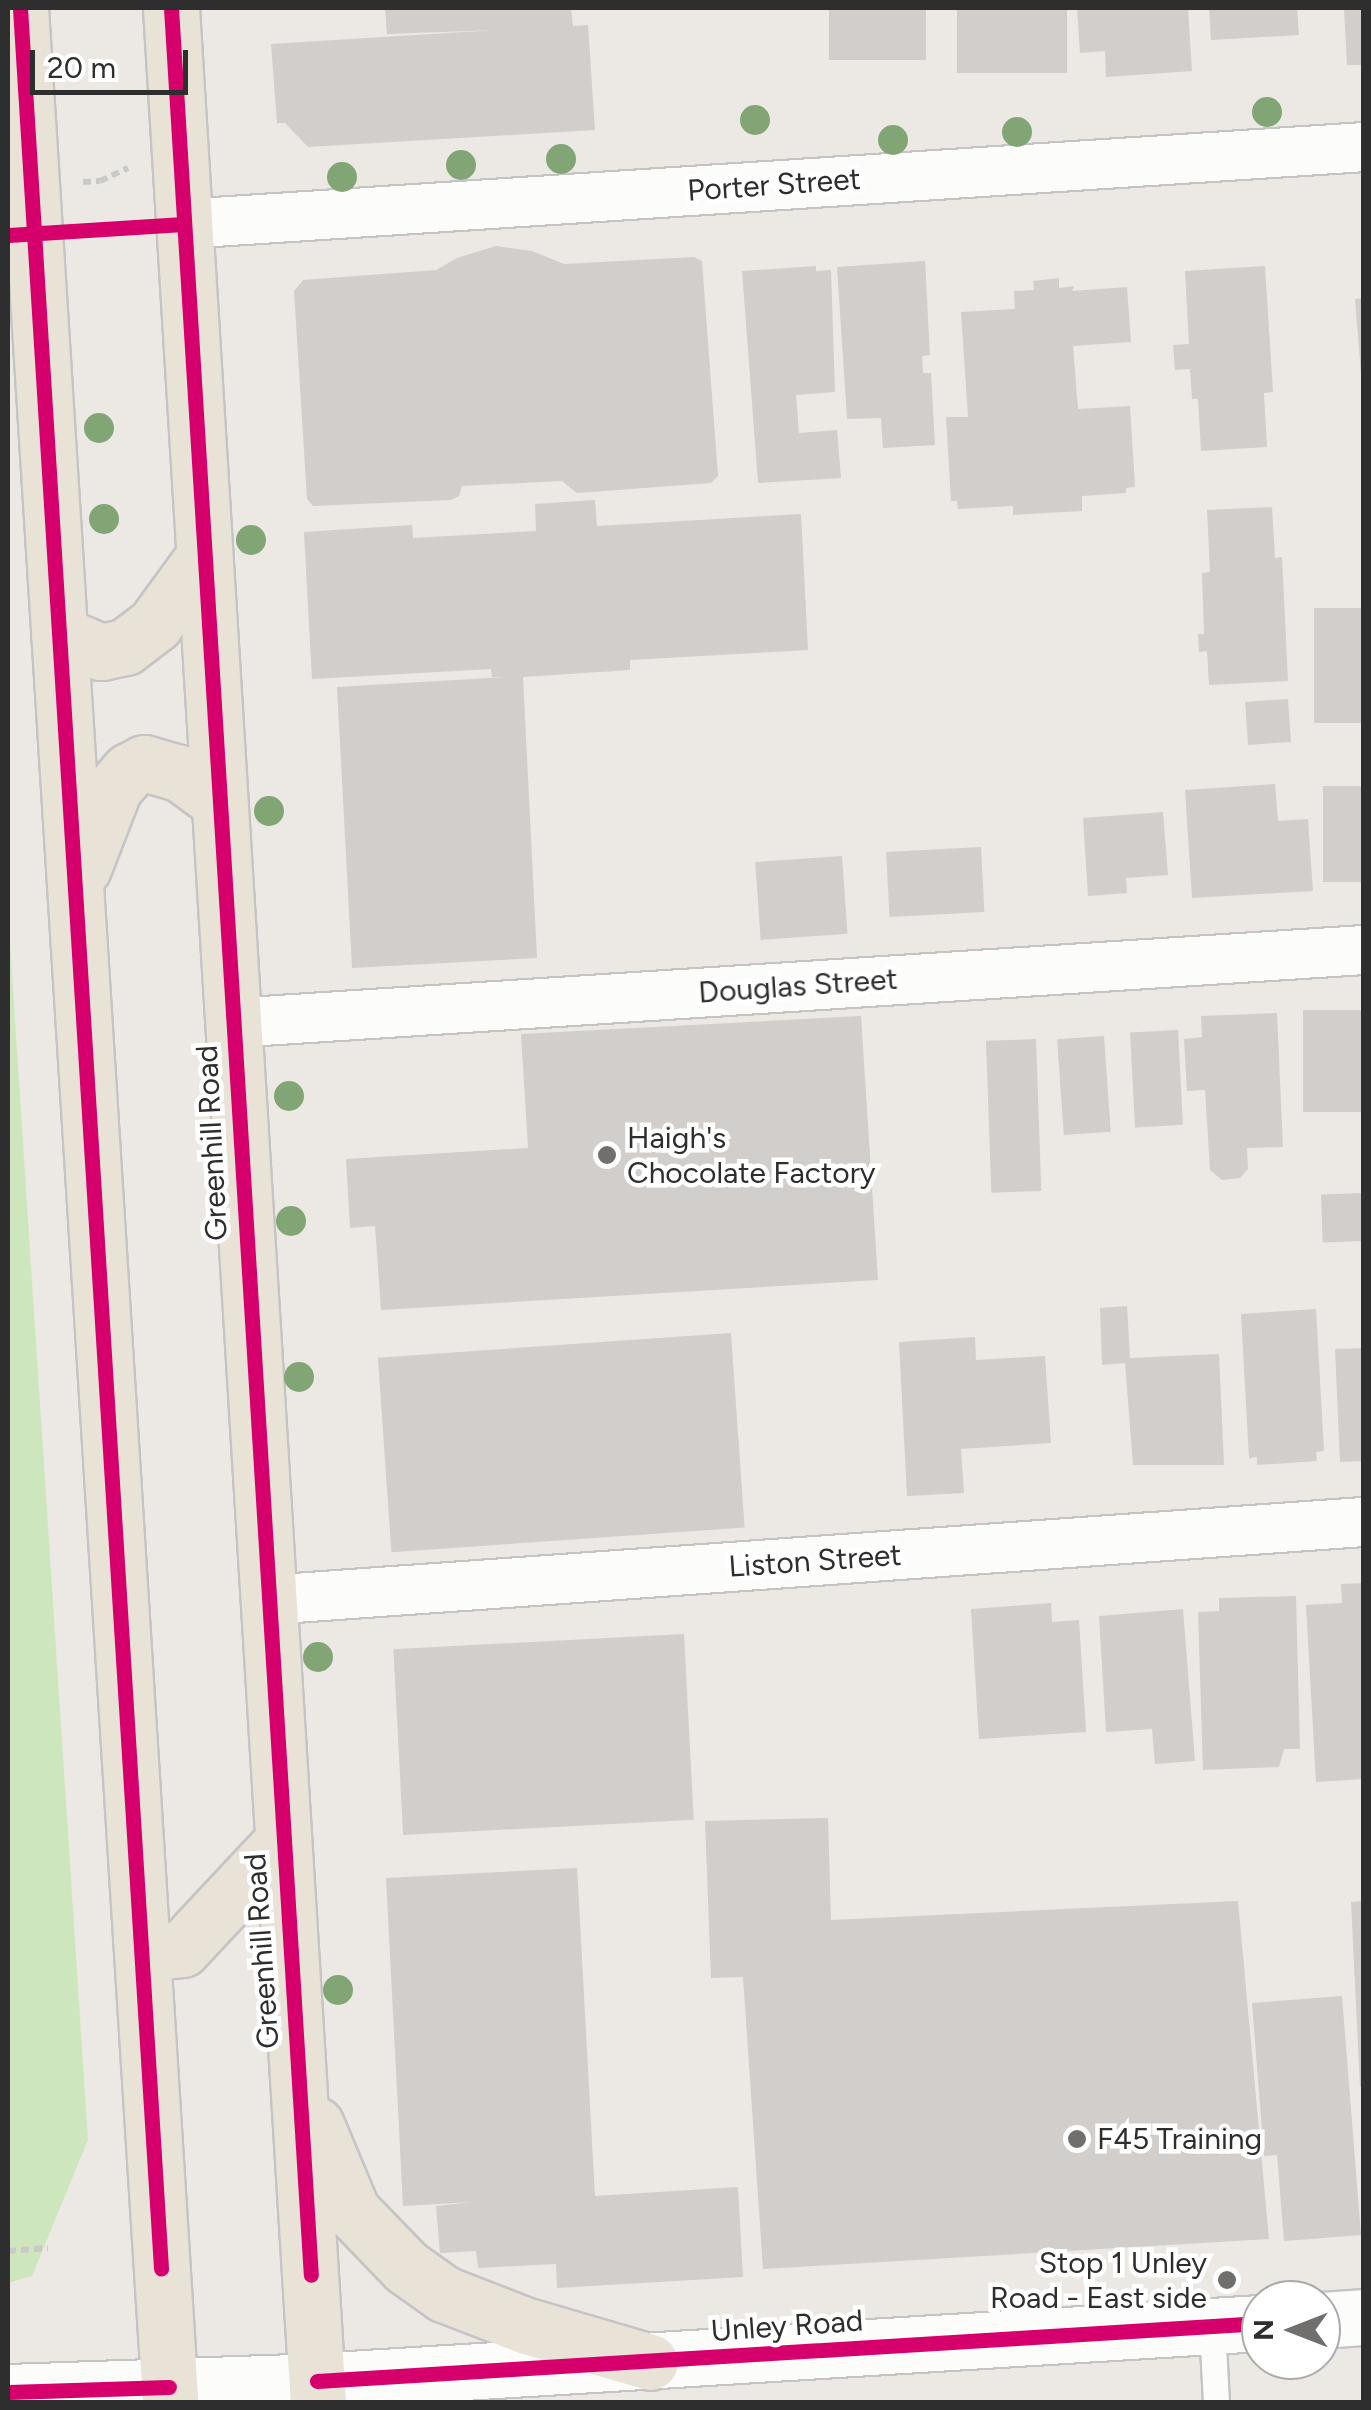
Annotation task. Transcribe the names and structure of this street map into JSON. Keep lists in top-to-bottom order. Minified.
{"streets":{"highway":["Greenhill Road"],"main road":["Unley Road"],"street":["Porter Street","Douglas Street","Liston Street"]},"crossings":[["Porter Street","Greenhill Road"],["Douglas Street","Greenhill Road"],["Greenhill Road","Liston Street"],["Greenhill Road","Unley Road"]],"places":["Haigh's Chocolate Factory","F45 Training","Stop 1 Unley Road - East side"],"scale_bar":"20 m","north":"left"}
